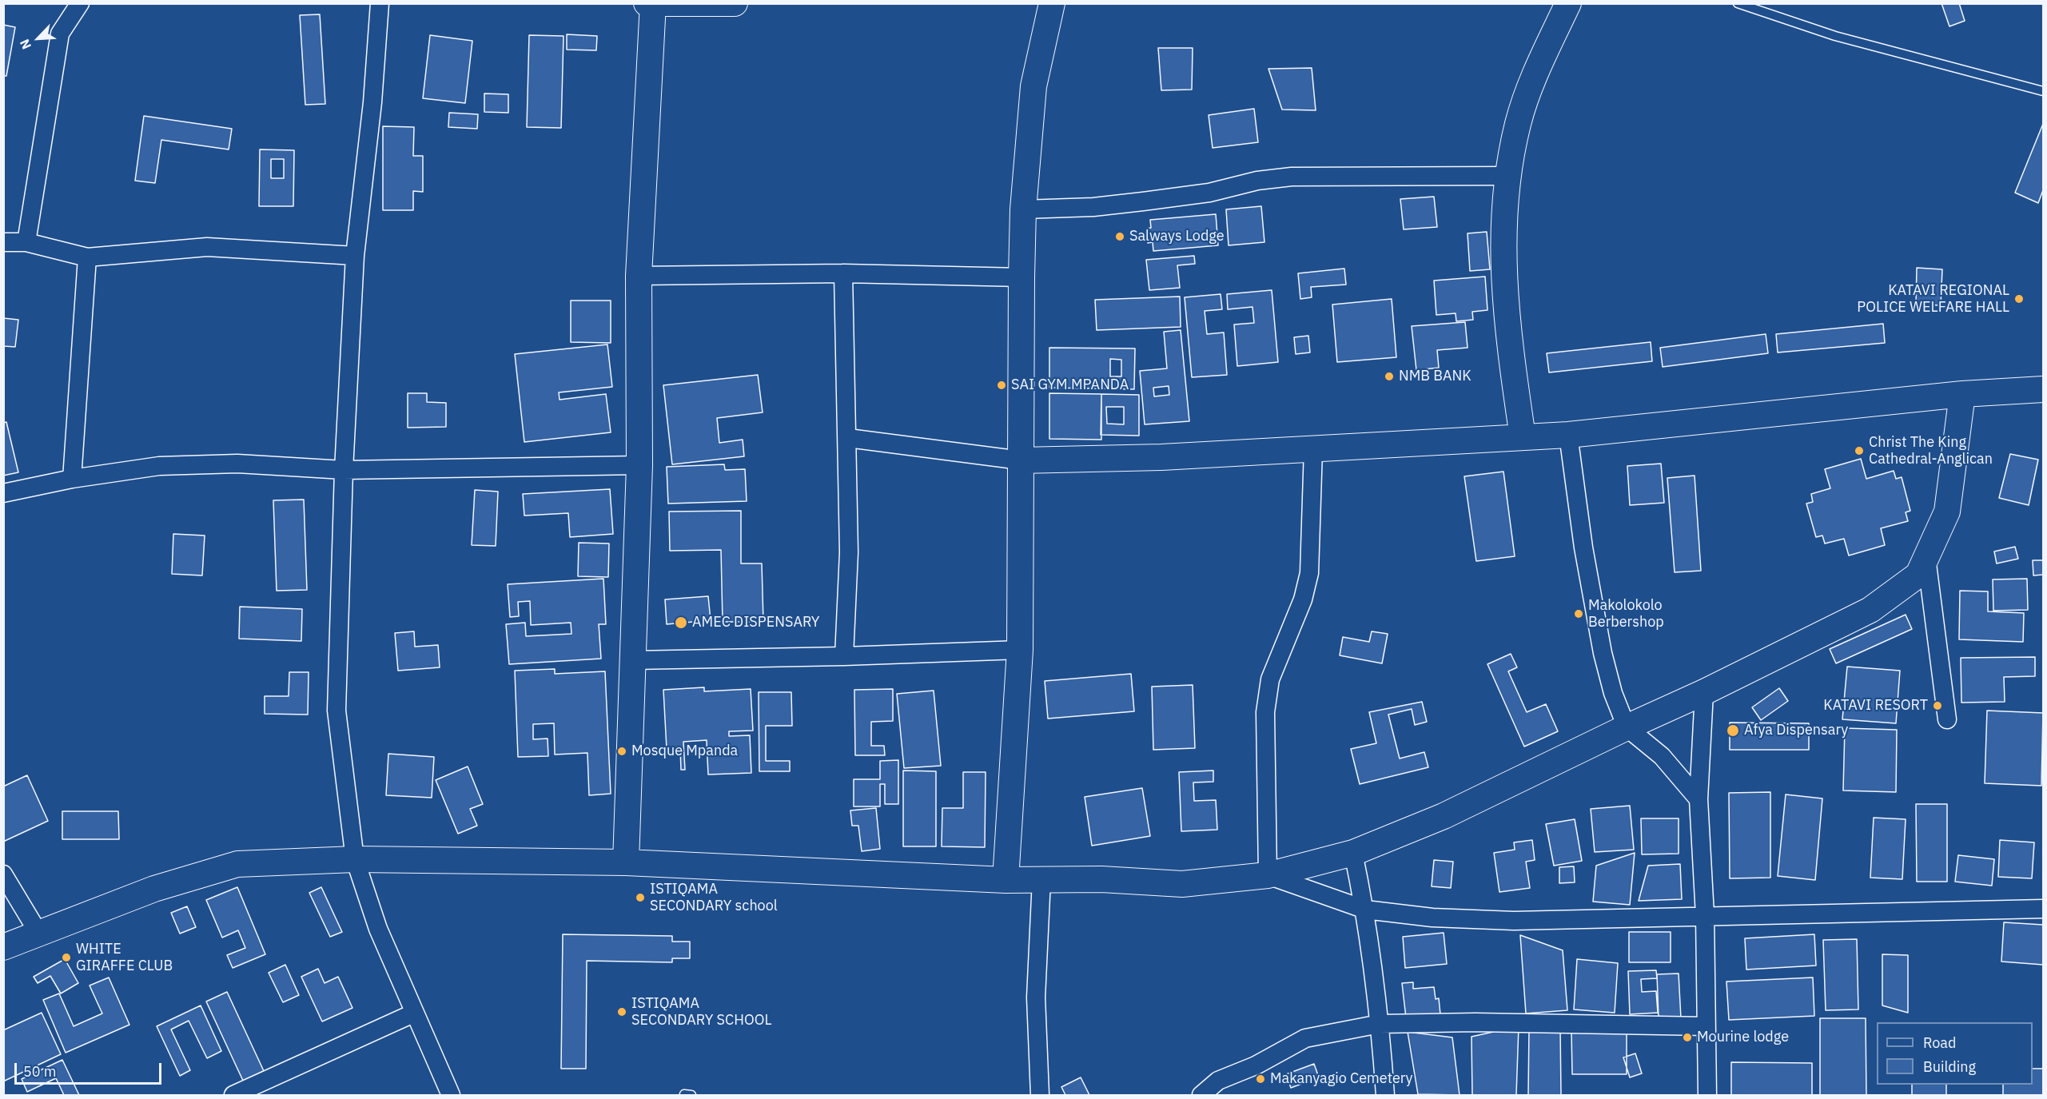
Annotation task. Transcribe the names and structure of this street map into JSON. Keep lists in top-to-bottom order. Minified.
{"places":["Salways Lodge","KATAVI REGIONAL POLICE WELFARE HALL","NMB BANK","SAI GYM MPANDA","Christ The King Cathedral-Anglican","Makolokolo Berbershop","AMEC DISPENSARY","KATAVI RESORT","Afya Dispensary","Mosque Mpanda","ISTIQAMA SECONDARY school","WHITE GIRAFFE CLUB","ISTIQAMA SECONDARY SCHOOL","Mourine lodge","Makanyagio Cemetery"],"legend":["Road","Building"],"scale_bar":"50 m","north":"bottom left"}
